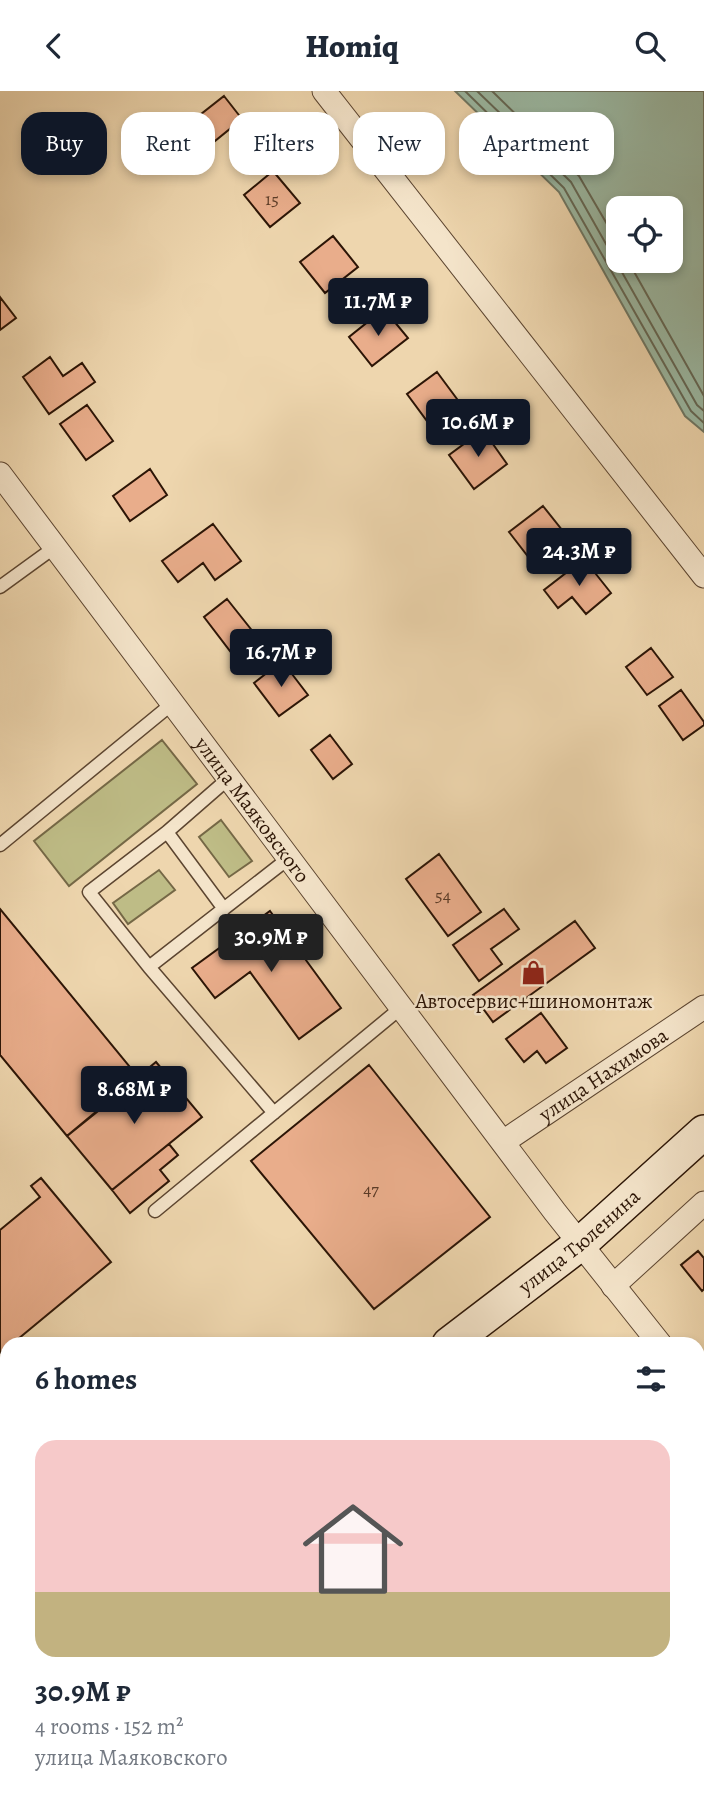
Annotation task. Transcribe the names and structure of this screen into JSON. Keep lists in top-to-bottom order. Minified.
{"streets":{"main road":["улица Тюленина"],"street":["улица Маяковского","улица Нахимова"]},"crossings":[["улица Маяковского","улица Нахимова"],["улица Маяковского","улица Тюленина"]],"places":{"shop":["Автосервис+шиномонтаж"]},"house_numbers":["15","54","47"],"page":{"header":"Homiq","chip":["Buy","Rent","Filters","New","Apartment"],"price":["11.7M ₽","10.6M ₽","24.3M ₽","16.7M ₽","30.9M ₽","8.68M ₽"],"heading":"6 homes","list":[{"name":"30.9M ₽","note":"4 rooms · 152 m² · улица Маяковского"}]}}
